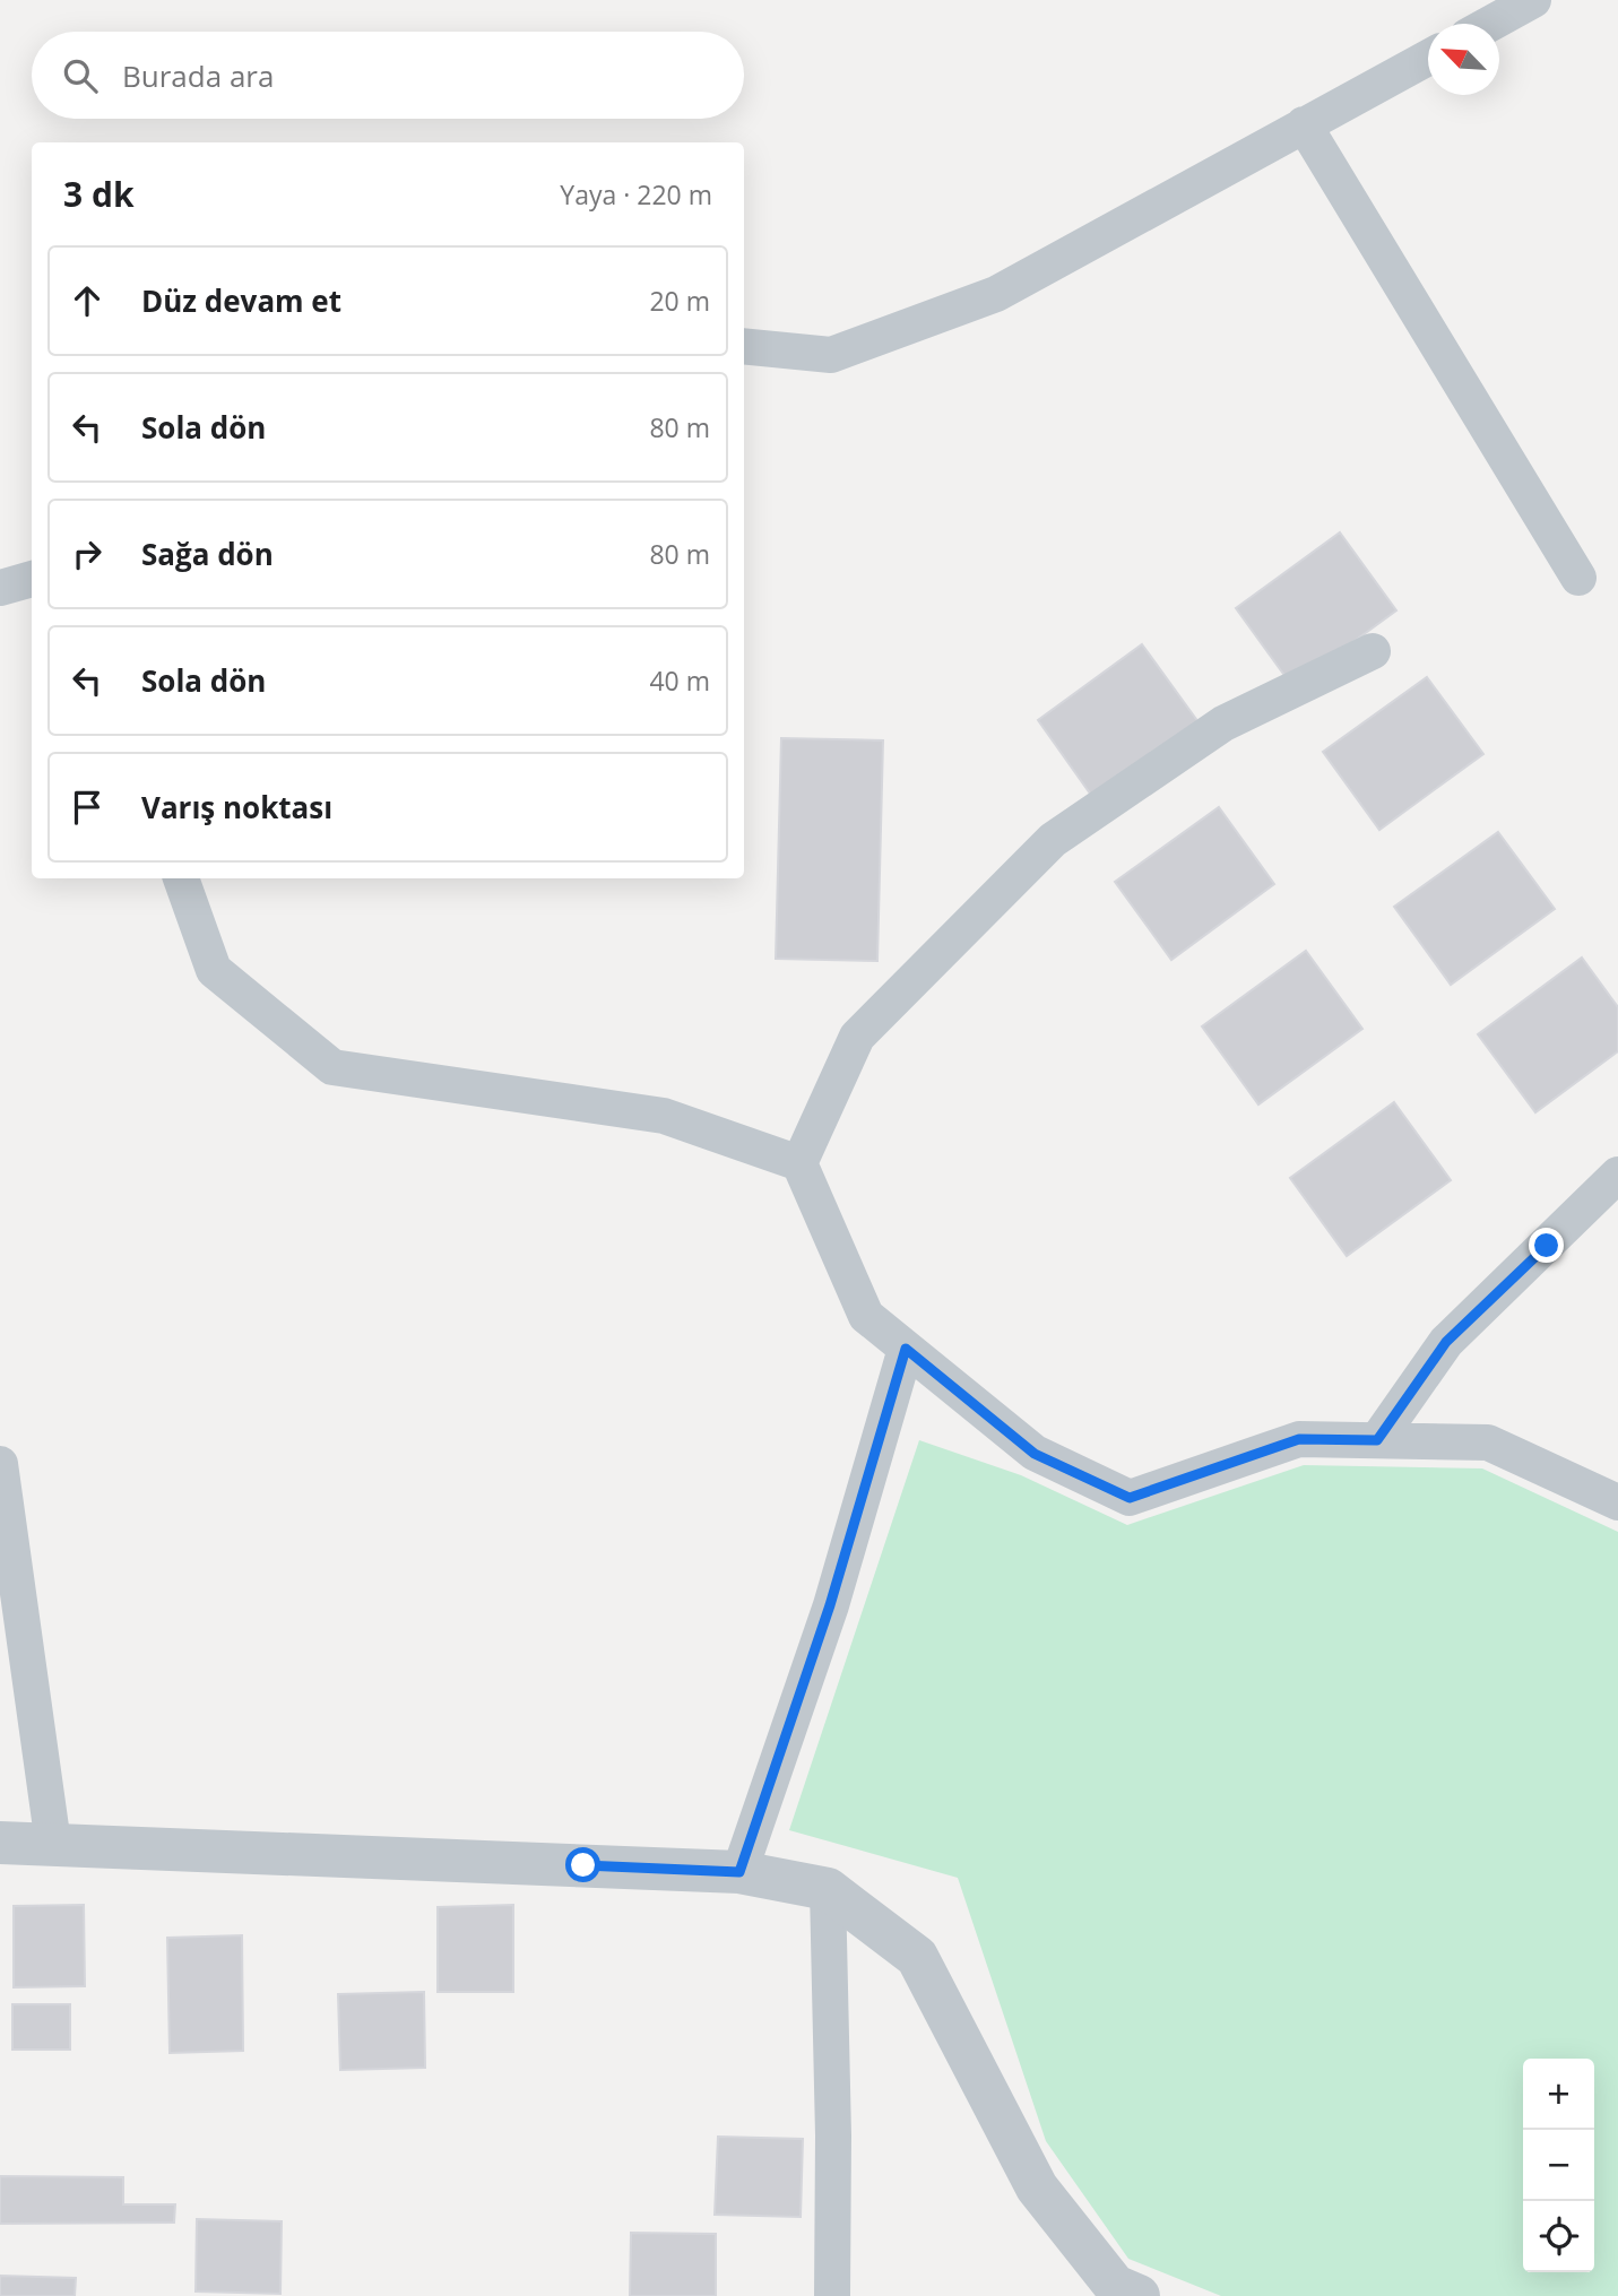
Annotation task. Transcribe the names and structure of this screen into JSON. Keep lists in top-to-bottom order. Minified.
{"north":"top left","page":{"search":"Burada ara","heading":["3 dk","Yaya · 220 m"],"list":[["Düz devam et","20 m"],["Sola dön","80 m"],["Sağa dön","80 m"],["Sola dön","40 m"],"Varış noktası"],"map_buttons":["+","−"]}}
